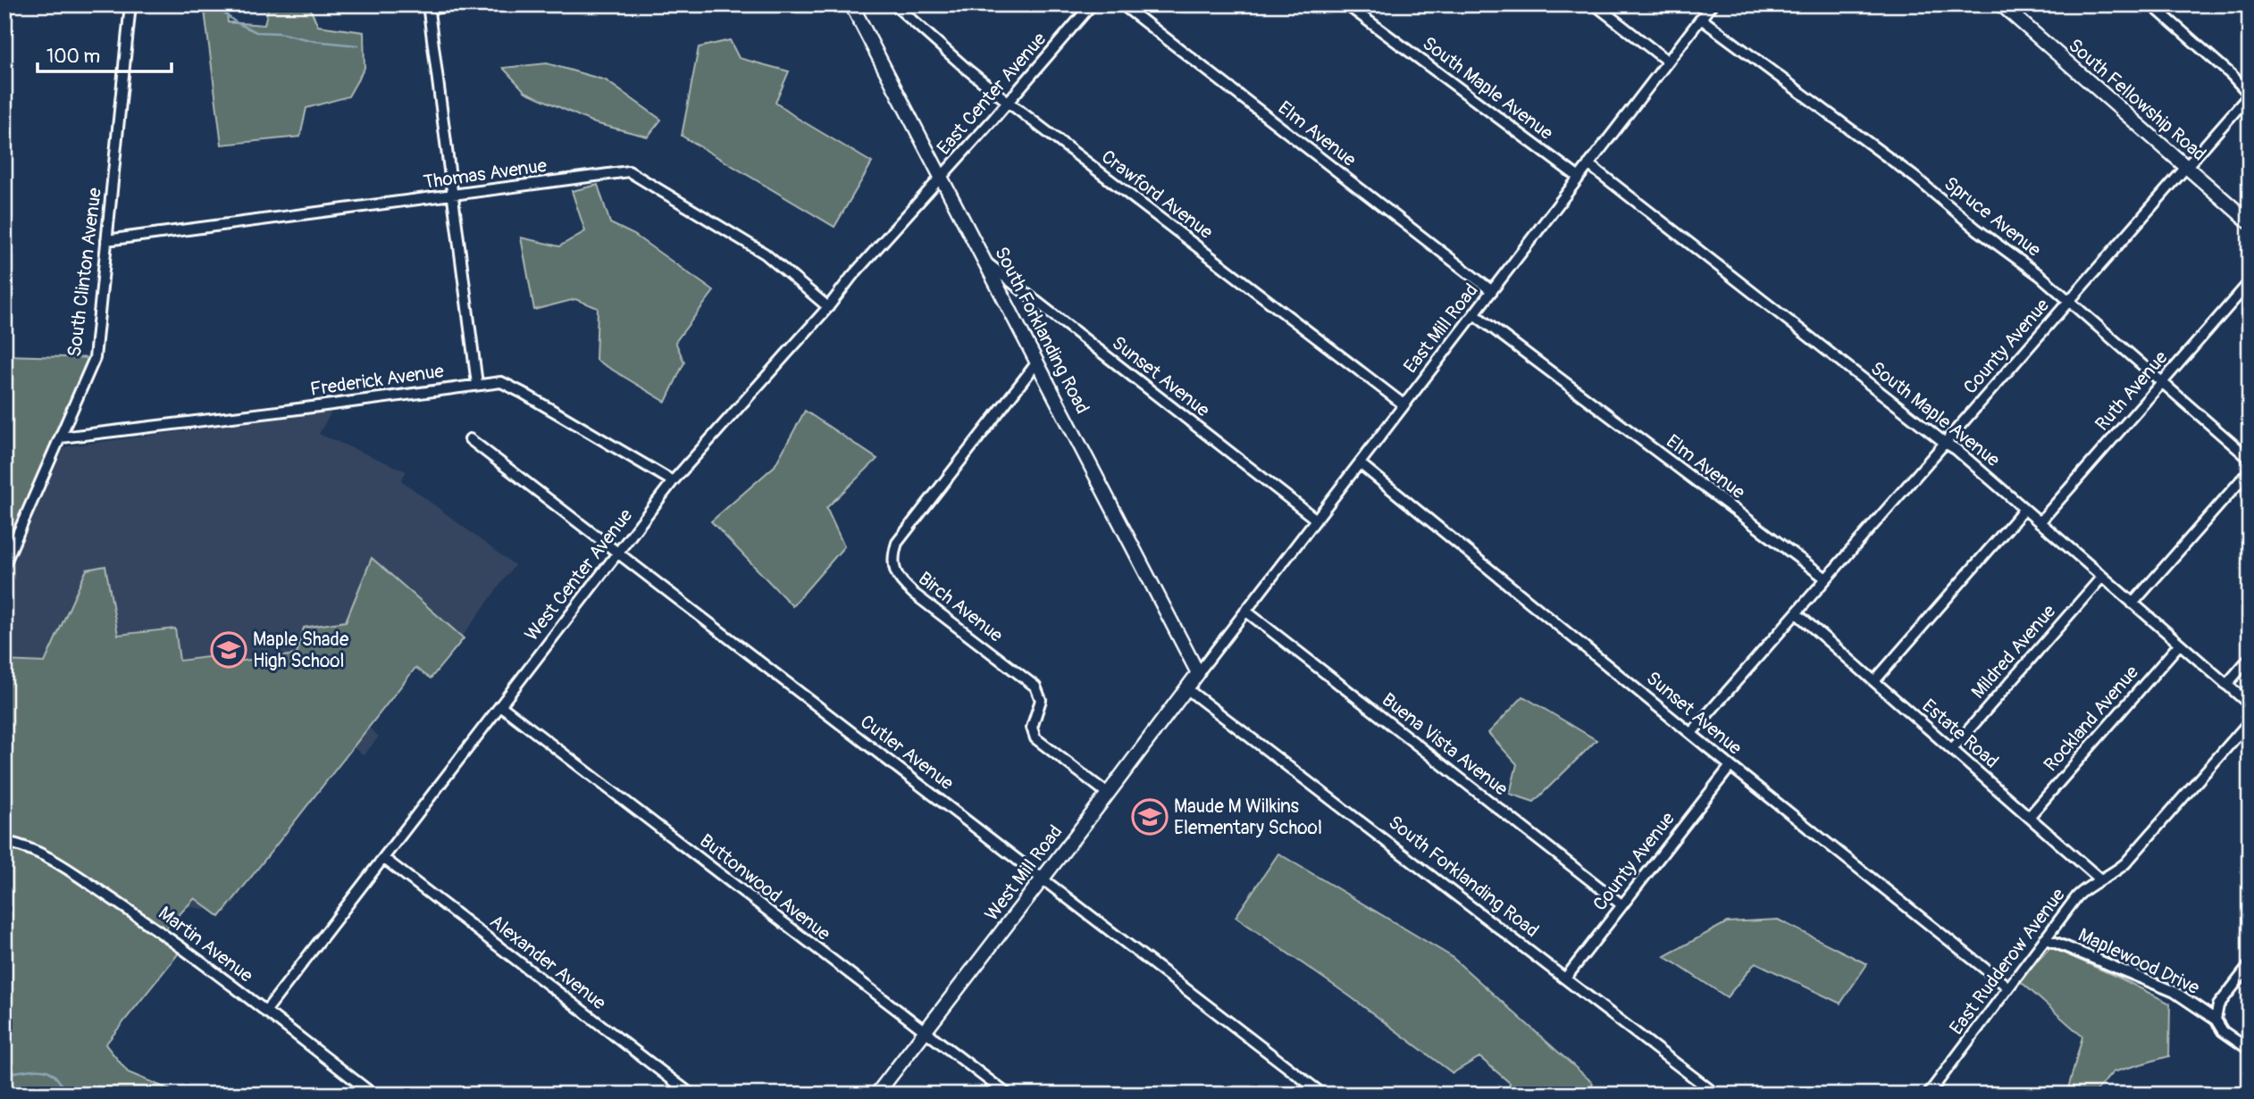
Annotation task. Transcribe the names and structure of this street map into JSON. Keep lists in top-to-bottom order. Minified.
{"streets":{"street":["South Maple Avenue","East Center Avenue","South Fellowship Road","Elm Avenue","Thomas Avenue","Crawford Avenue","Spruce Avenue","South Clinton Avenue","East Mill Road","South Forklanding Road","County Avenue","Sunset Avenue","Frederick Avenue","Ruth Avenue","West Center Avenue","Birch Avenue","Mildred Avenue","Rockland Avenue","Estate Road","Buena Vista Avenue","Cutler Avenue","West Mill Road","Buttonwood Avenue","Martin Avenue","East Rudderow Avenue","Maplewood Drive","Alexander Avenue"]},"crossings":[["South Maple Avenue","East Mill Road"],["South Maple Avenue","County Avenue"],["South Maple Avenue","Ruth Avenue"],["South Maple Avenue","Mildred Avenue"],["South Maple Avenue","Rockland Avenue"],["East Center Avenue","Crawford Avenue"],["East Center Avenue","South Forklanding Road"],["East Center Avenue","West Center Avenue"],["South Fellowship Road","County Avenue"],["Elm Avenue","East Mill Road"],["Elm Avenue","County Avenue"],["Thomas Avenue","South Clinton Avenue"],["Thomas Avenue","West Center Avenue"],["Crawford Avenue","East Mill Road"],["Spruce Avenue","East Mill Road"],["Spruce Avenue","County Avenue"],["Spruce Avenue","Ruth Avenue"],["South Clinton Avenue","Frederick Avenue"],["East Mill Road","South Forklanding Road"],["East Mill Road","Sunset Avenue"],["East Mill Road","Buena Vista Avenue"],["East Mill Road","West Mill Road"],["South Forklanding Road","County Avenue"],["South Forklanding Road","Sunset Avenue"],["South Forklanding Road","West Center Avenue"],["South Forklanding Road","Birch Avenue"],["South Forklanding Road","West Mill Road"],["County Avenue","Sunset Avenue"],["County Avenue","Estate Road"],["County Avenue","Buena Vista Avenue"],["Sunset Avenue","East Rudderow Avenue"],["Frederick Avenue","West Center Avenue"],["West Center Avenue","Cutler Avenue"],["West Center Avenue","Buttonwood Avenue"],["West Center Avenue","Martin Avenue"],["West Center Avenue","Alexander Avenue"],["Birch Avenue","West Mill Road"],["Mildred Avenue","Estate Road"],["Rockland Avenue","Estate Road"],["Estate Road","East Rudderow Avenue"],["Cutler Avenue","West Mill Road"],["West Mill Road","Buttonwood Avenue"],["East Rudderow Avenue","Maplewood Drive"]],"places":{"school or university":["Maple Shade High School","Maude M Wilkins Elementary School"]},"scale_bar":"100 m"}
